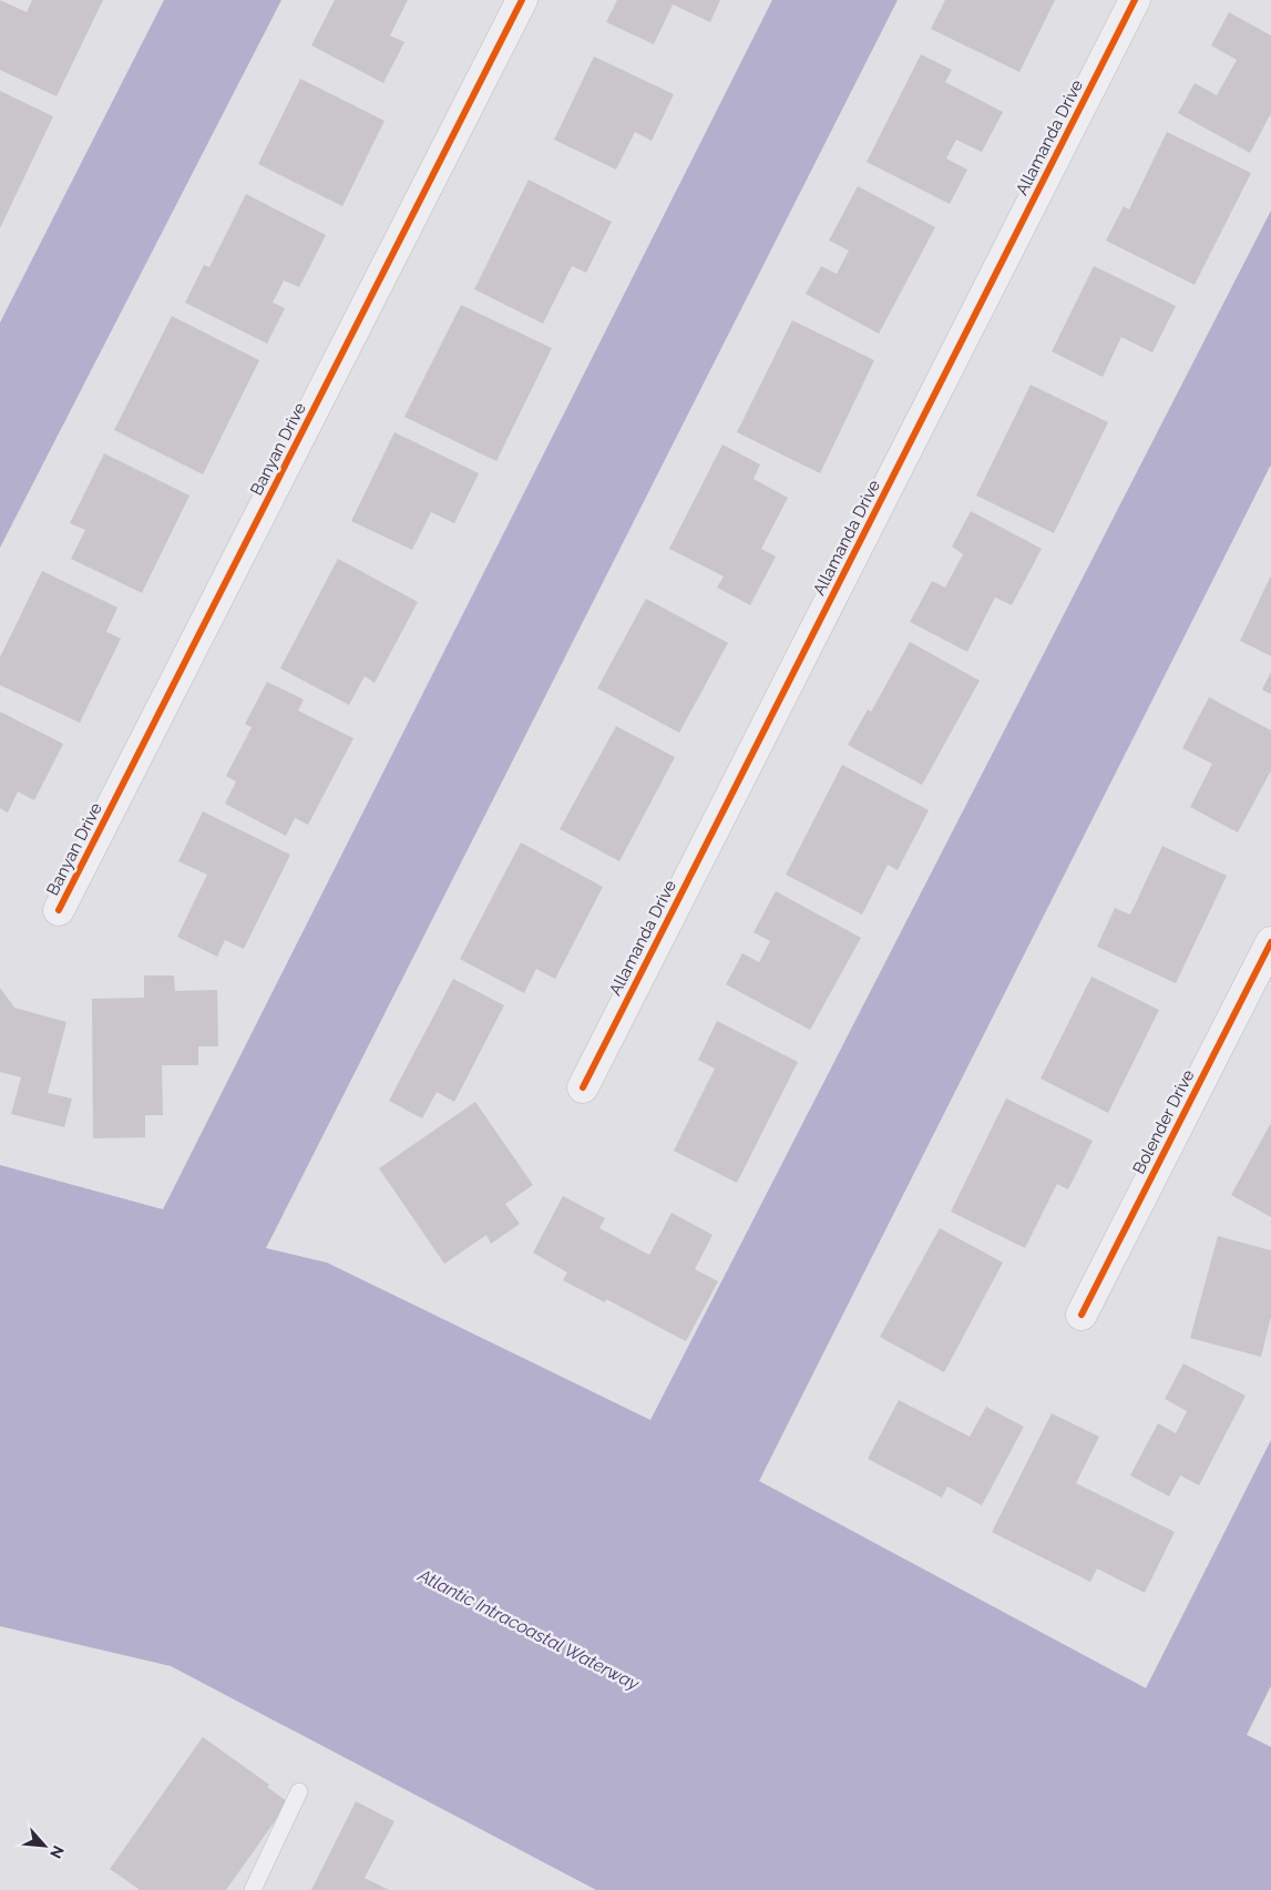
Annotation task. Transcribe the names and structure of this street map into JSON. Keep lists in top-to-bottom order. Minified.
{"streets":{"street":["Allamanda Drive","Banyan Drive","Bolender Drive"]},"water":["Atlantic Intracoastal Waterway"],"north":"bottom right"}
